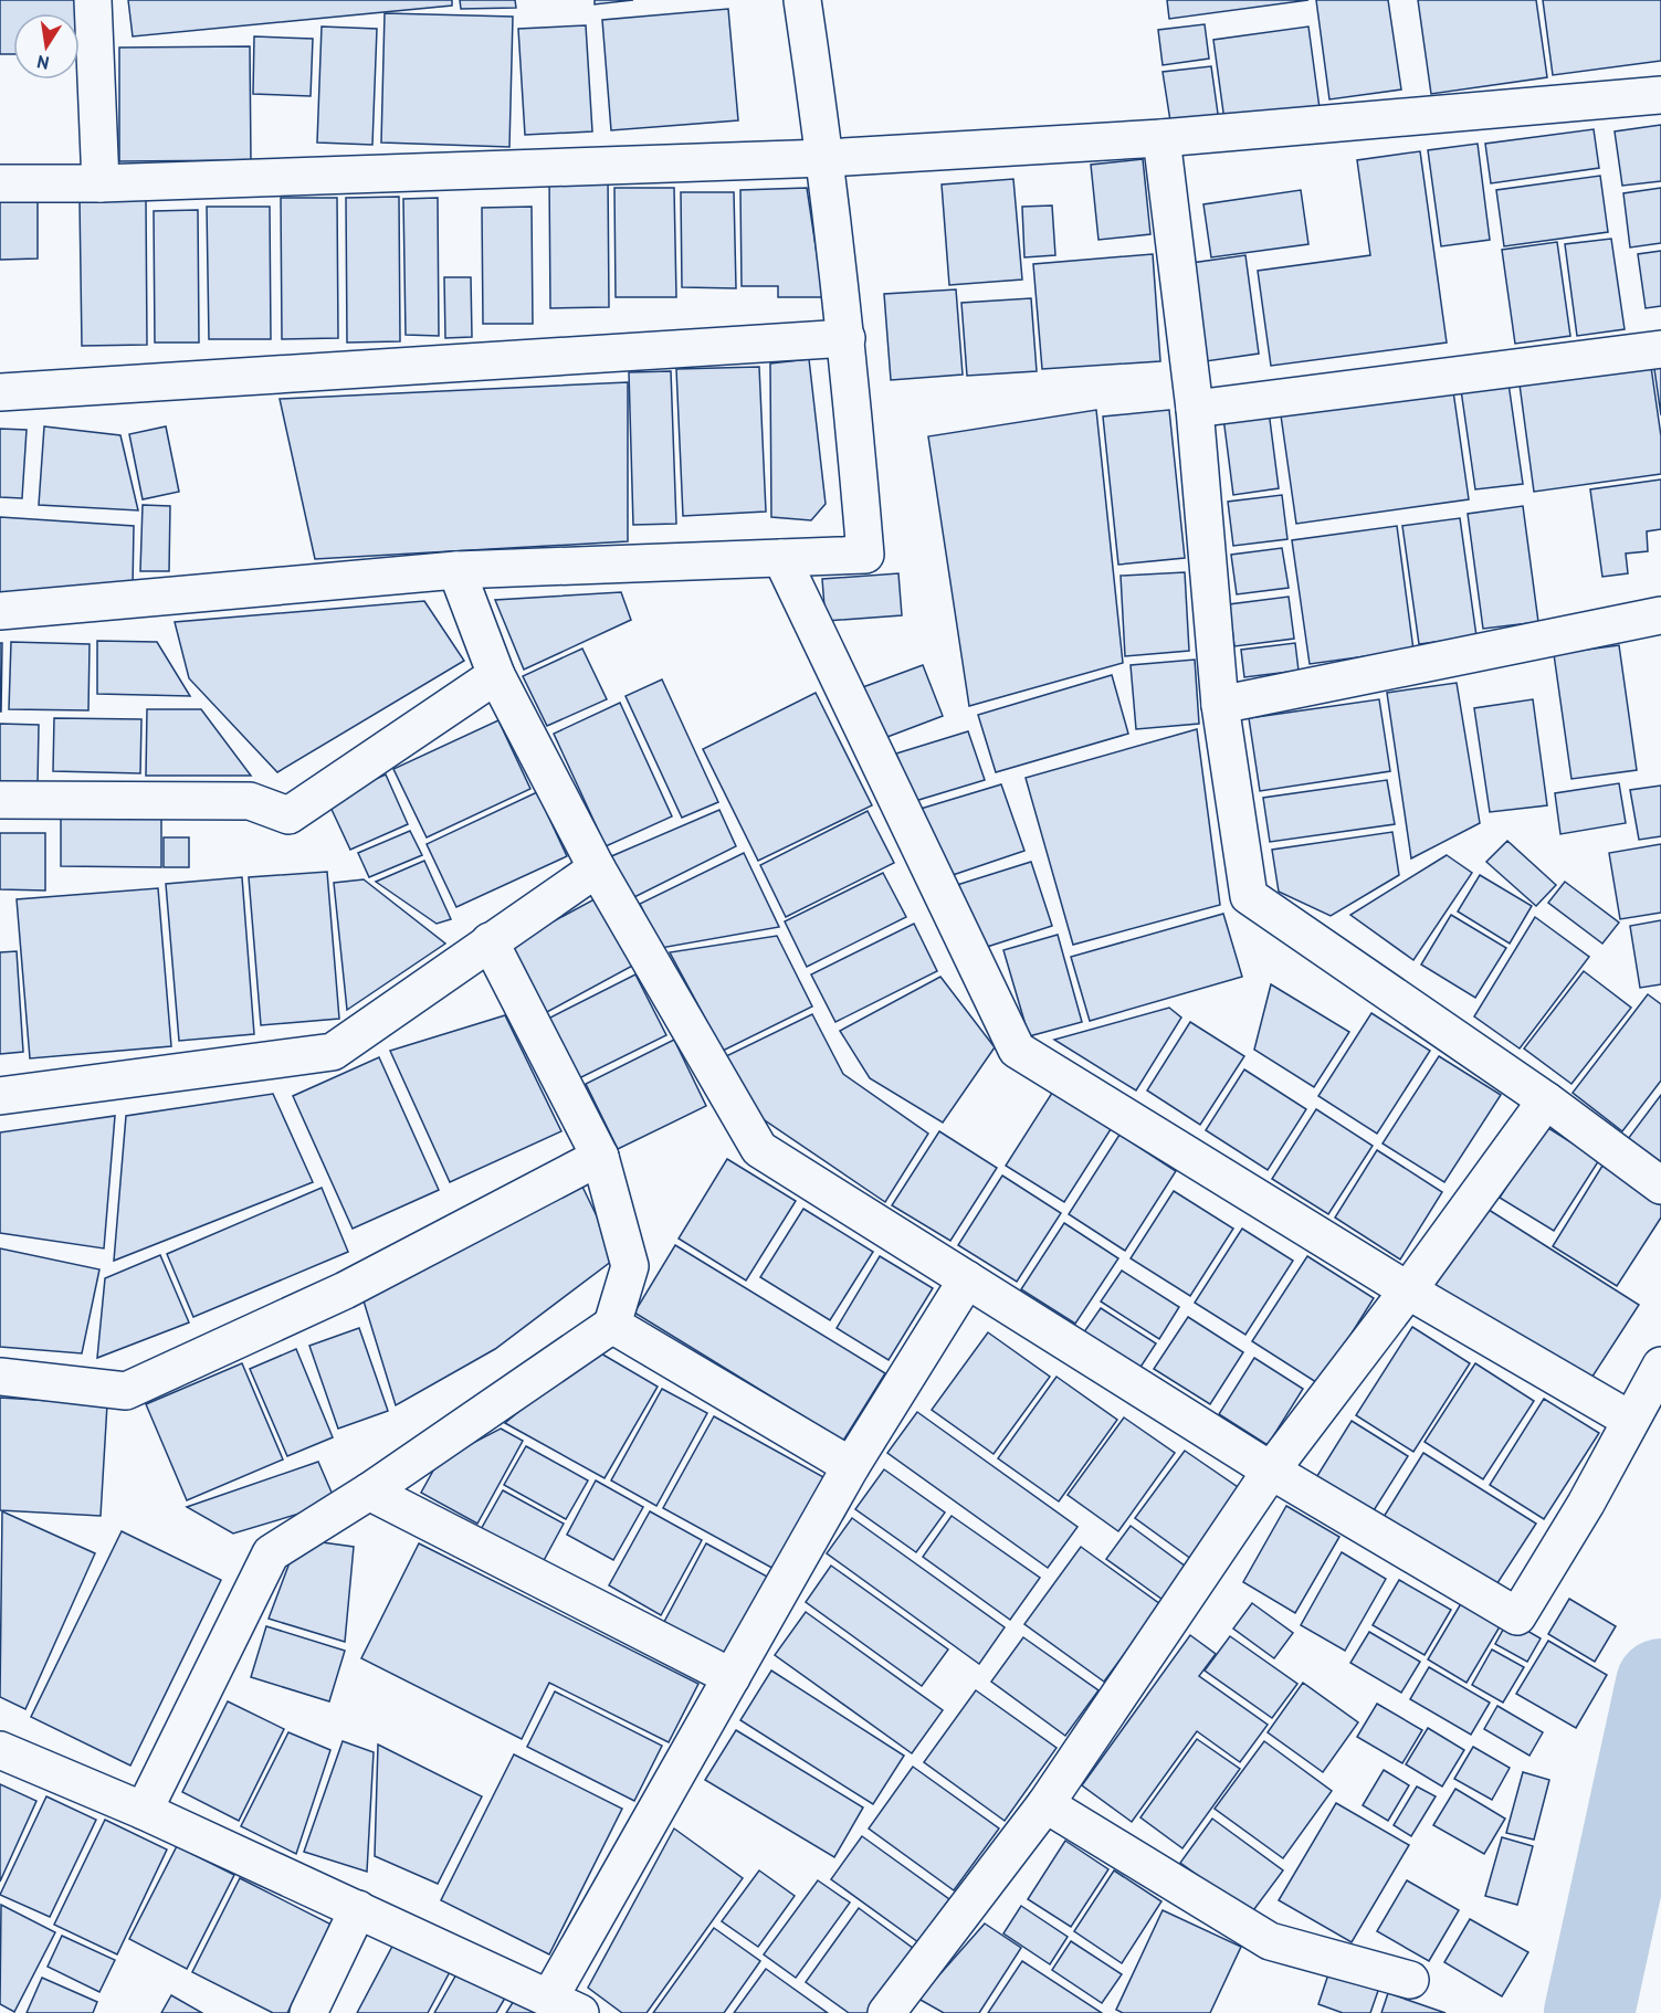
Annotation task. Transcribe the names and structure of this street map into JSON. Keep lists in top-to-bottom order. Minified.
{"north":"bottom"}
